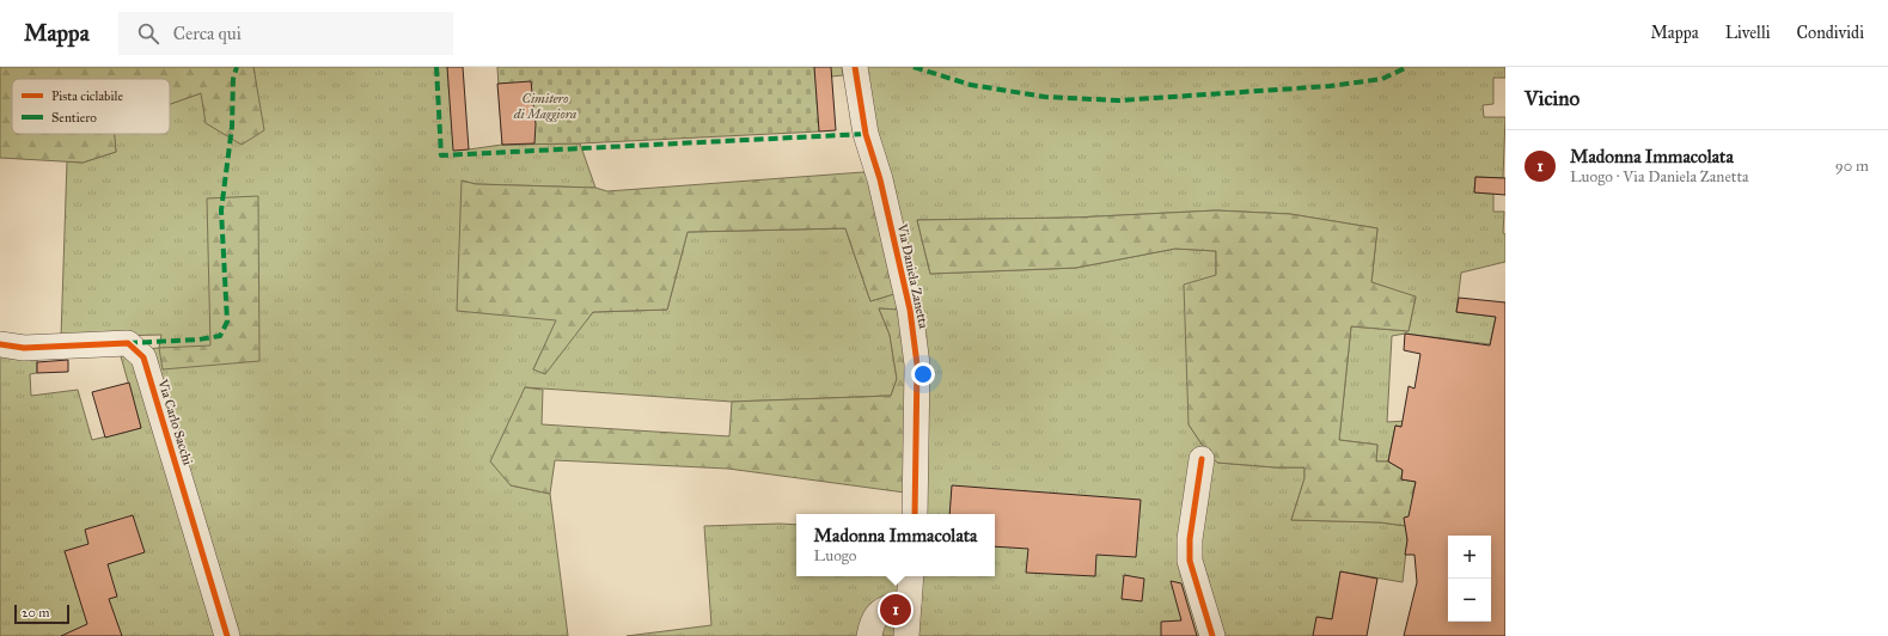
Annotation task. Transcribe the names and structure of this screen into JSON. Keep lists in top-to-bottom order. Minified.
{"streets":{"street":["Via Daniela Zanetta","Via Carlo Sacchi"]},"parks":["Cimitero di Maggiora"],"legend":["Pista ciclabile","Sentiero"],"scale_bar":"20 m","page":{"header":"Mappa","search":"Cerca qui","nav":["Mappa","Livelli","Condividi"],"heading":"Vicino","list":[{"mark":"1","name":"Madonna Immacolata","note":"Luogo · Via Daniela Zanetta","value":"90 m"}],"popup":["Madonna Immacolata","Luogo"],"map_buttons":["+","−"],"pins":"1","scale":"20 m"}}
